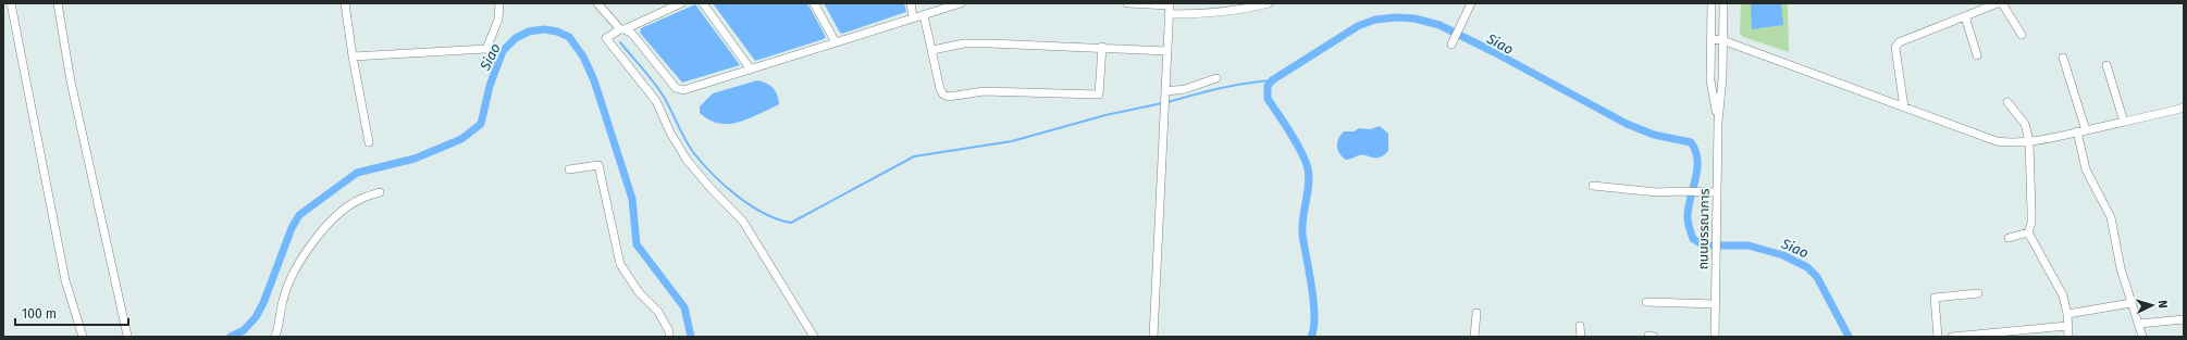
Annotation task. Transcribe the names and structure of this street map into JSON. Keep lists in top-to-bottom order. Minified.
{"streets":{"street":["ถนนบรรณาการ"]},"water":["Siao"],"scale_bar":"100 m","north":"right"}
